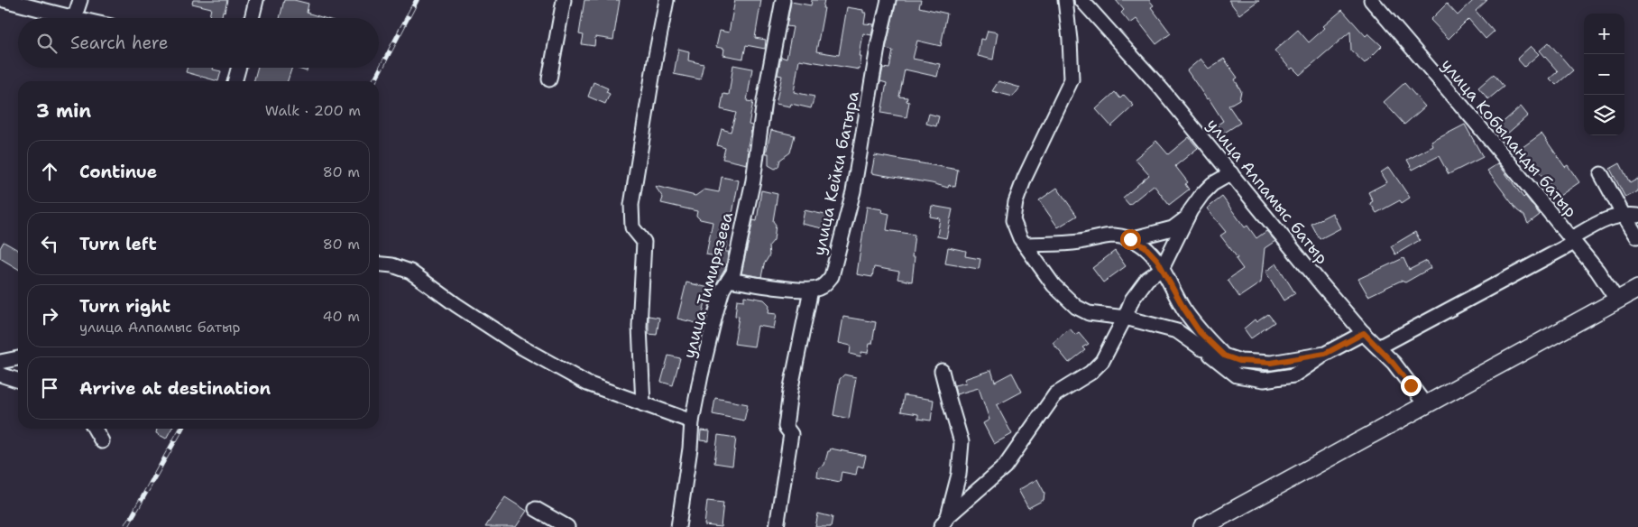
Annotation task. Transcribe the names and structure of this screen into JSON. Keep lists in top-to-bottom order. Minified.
{"streets":{"street":["улица Кобыланды батыр","улица Кейки батыра","улица Алпамыс батыр","улица Тимирязева"]},"page":{"map_buttons":["+","−"],"search":"Search here","heading":["3 min","Walk · 200 m"],"list":[["Continue","80 m"],["Turn left","80 m"],["Turn right","улица Алпамыс батыр","40 m"],"Arrive at destination"]}}
